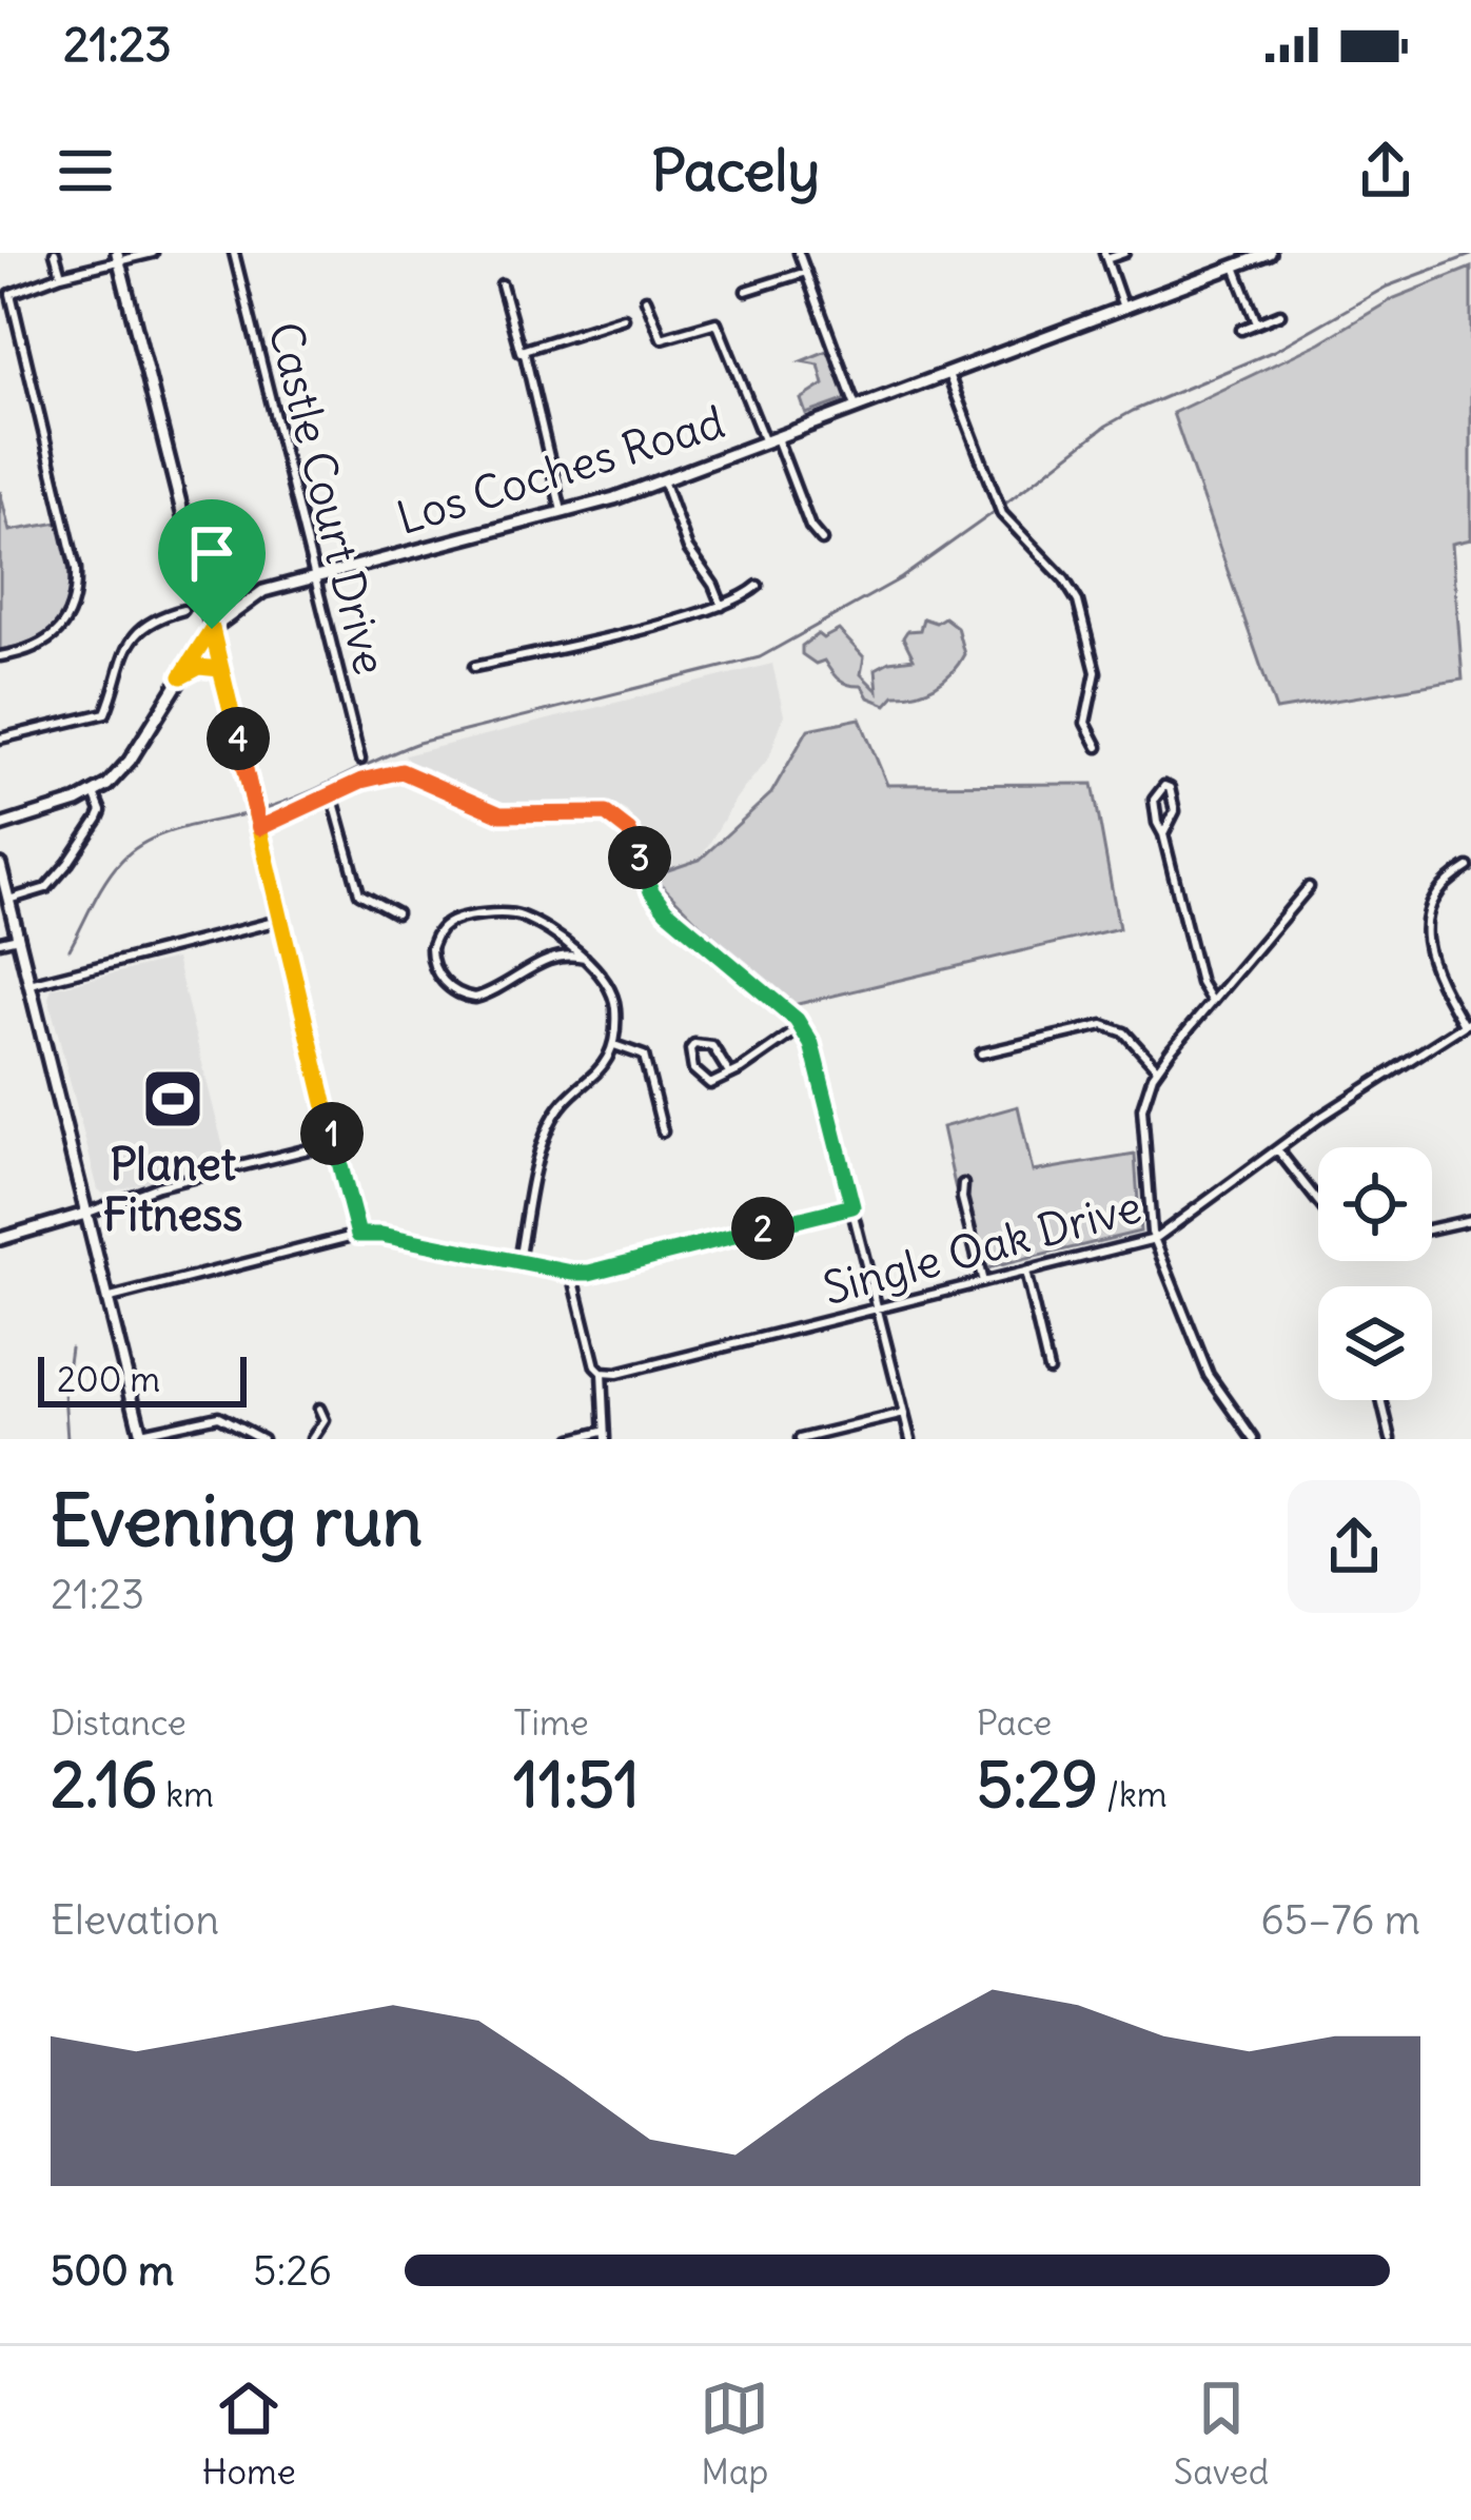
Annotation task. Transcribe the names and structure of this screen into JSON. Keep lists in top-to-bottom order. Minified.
{"streets":{"main road":["Los Coches Road"],"street":["Castle Court Drive","Single Oak Drive"]},"crossings":[["Los Coches Road","Castle Court Drive"]],"places":{"sports":["Planet Fitness"]},"scale_bar":"200 m","page":{"status":"21:23","header":"Pacely","pins":["4","3","1","2"],"scale":"200 m","heading":["Evening run","21:23"],"stats":[["Distance","2.16 km"],["Time","11:51"],["Pace","5:29 /km"]],"chart":["Elevation","65–76 m"],"list":[{"name":"500 m","note":"5:26"}],"tabs":["Home","Map","Saved"]}}
